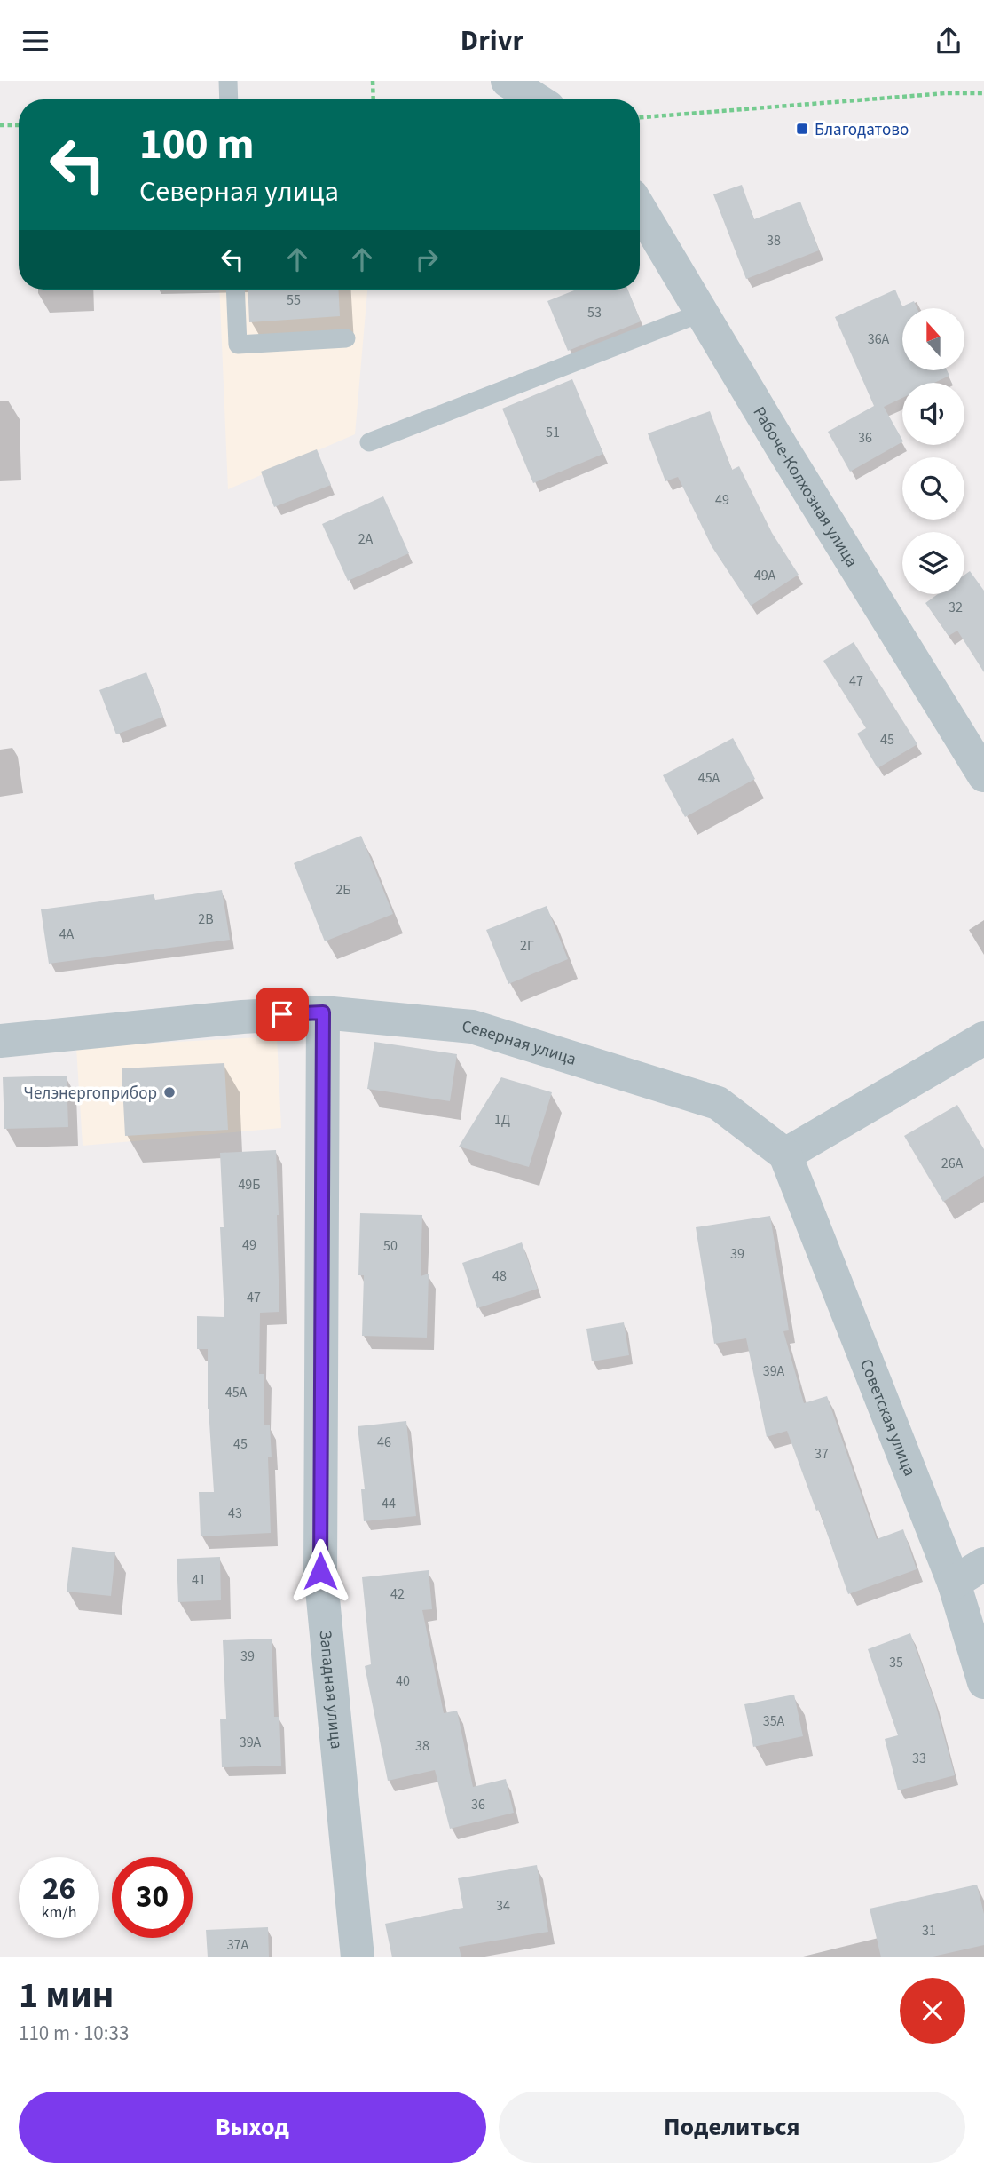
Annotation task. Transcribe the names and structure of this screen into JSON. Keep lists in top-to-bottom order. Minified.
{"streets":{"street":["Рабоче-Колхозная улица","Северная улица","Советская улица","Западная улица"]},"crossings":[["Северная улица","Советская улица"],["Северная улица","Западная улица"]],"places":{"transit":["Благодатово"],"other":["Челэнергоприбор"]},"house_numbers":["38","55","53","36А","51","36","49","2А","49А","32","47","45","45А","2Б","2В","4А","2Г","1Д","26А","49Б","49","50","39","48","47","39А","45А","46","45","37","44","43","41","42","39","35","40","35А","39А","38","33","36","34","31","37А"],"north":"top","page":{"header":"Drivr","turn":["100 m","Северная улица"],"speed":"26 km/h","limit":"30","heading":["1 мин","110 m · 10:33"],"buttons":["Выход","Поделиться"]}}
